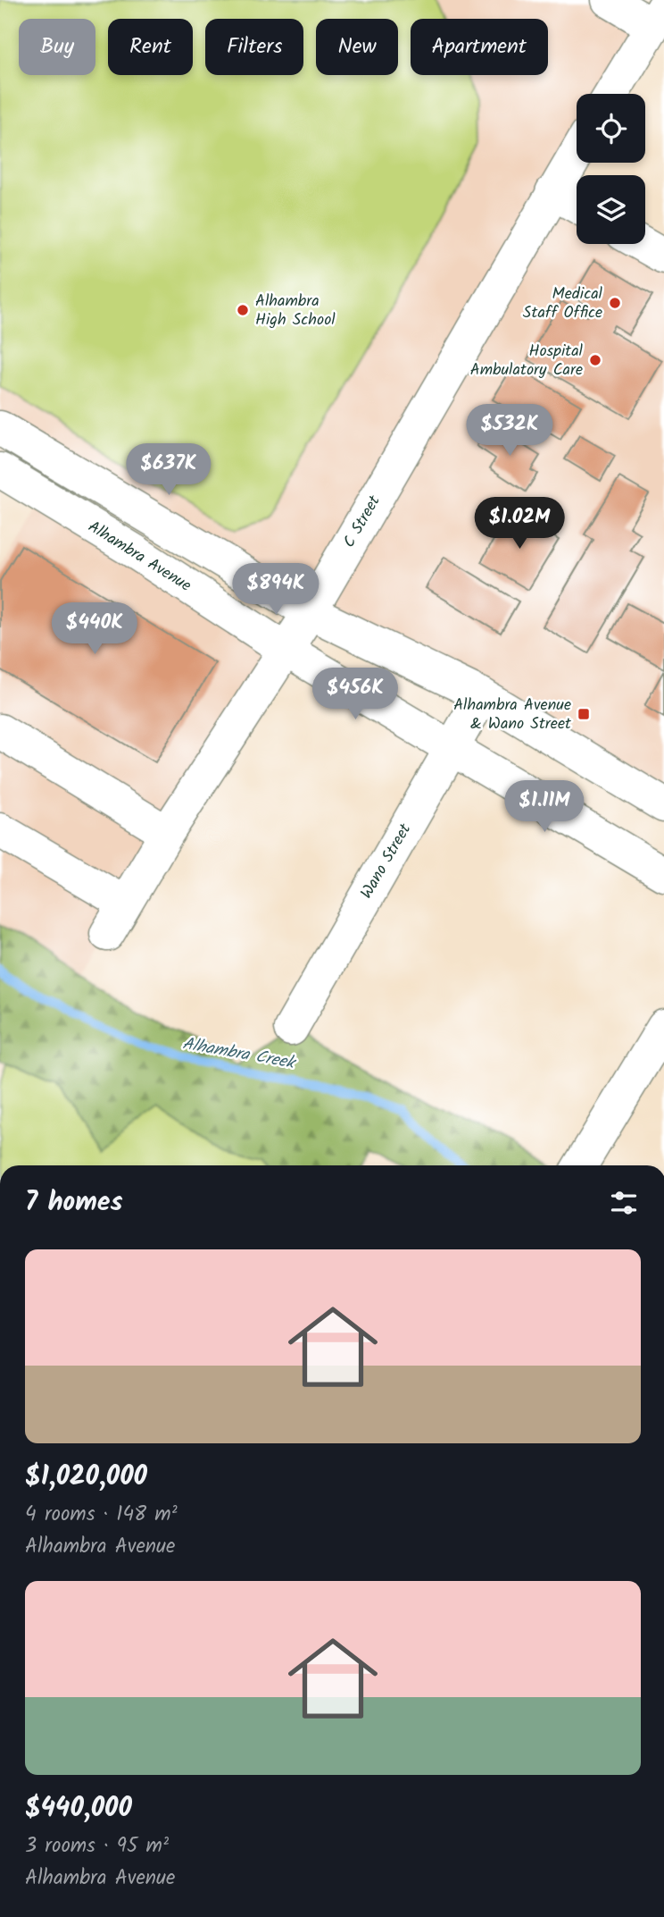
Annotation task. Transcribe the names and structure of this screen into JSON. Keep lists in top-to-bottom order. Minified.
{"streets":{"street":["C Street","Alhambra Avenue","Wano Street"]},"crossings":[["C Street","Alhambra Avenue"],["Alhambra Avenue","Wano Street"]],"water":["Alhambra Creek"],"places":{"other":["Medical Staff Office","Alhambra High School","Hospital Ambulatory Care"],"transit":["Alhambra Avenue & Wano Street"]},"page":{"chip":["Buy","Rent","Filters","New","Apartment"],"price":["$532K","$637K","$1.02M","$894K","$440K","$456K","$1.11M"],"heading":"7 homes","list":[{"name":"$1,020,000","note":"4 rooms · 148 m² · Alhambra Avenue"},{"name":"$440,000","note":"3 rooms · 95 m² · Alhambra Avenue"}]}}
